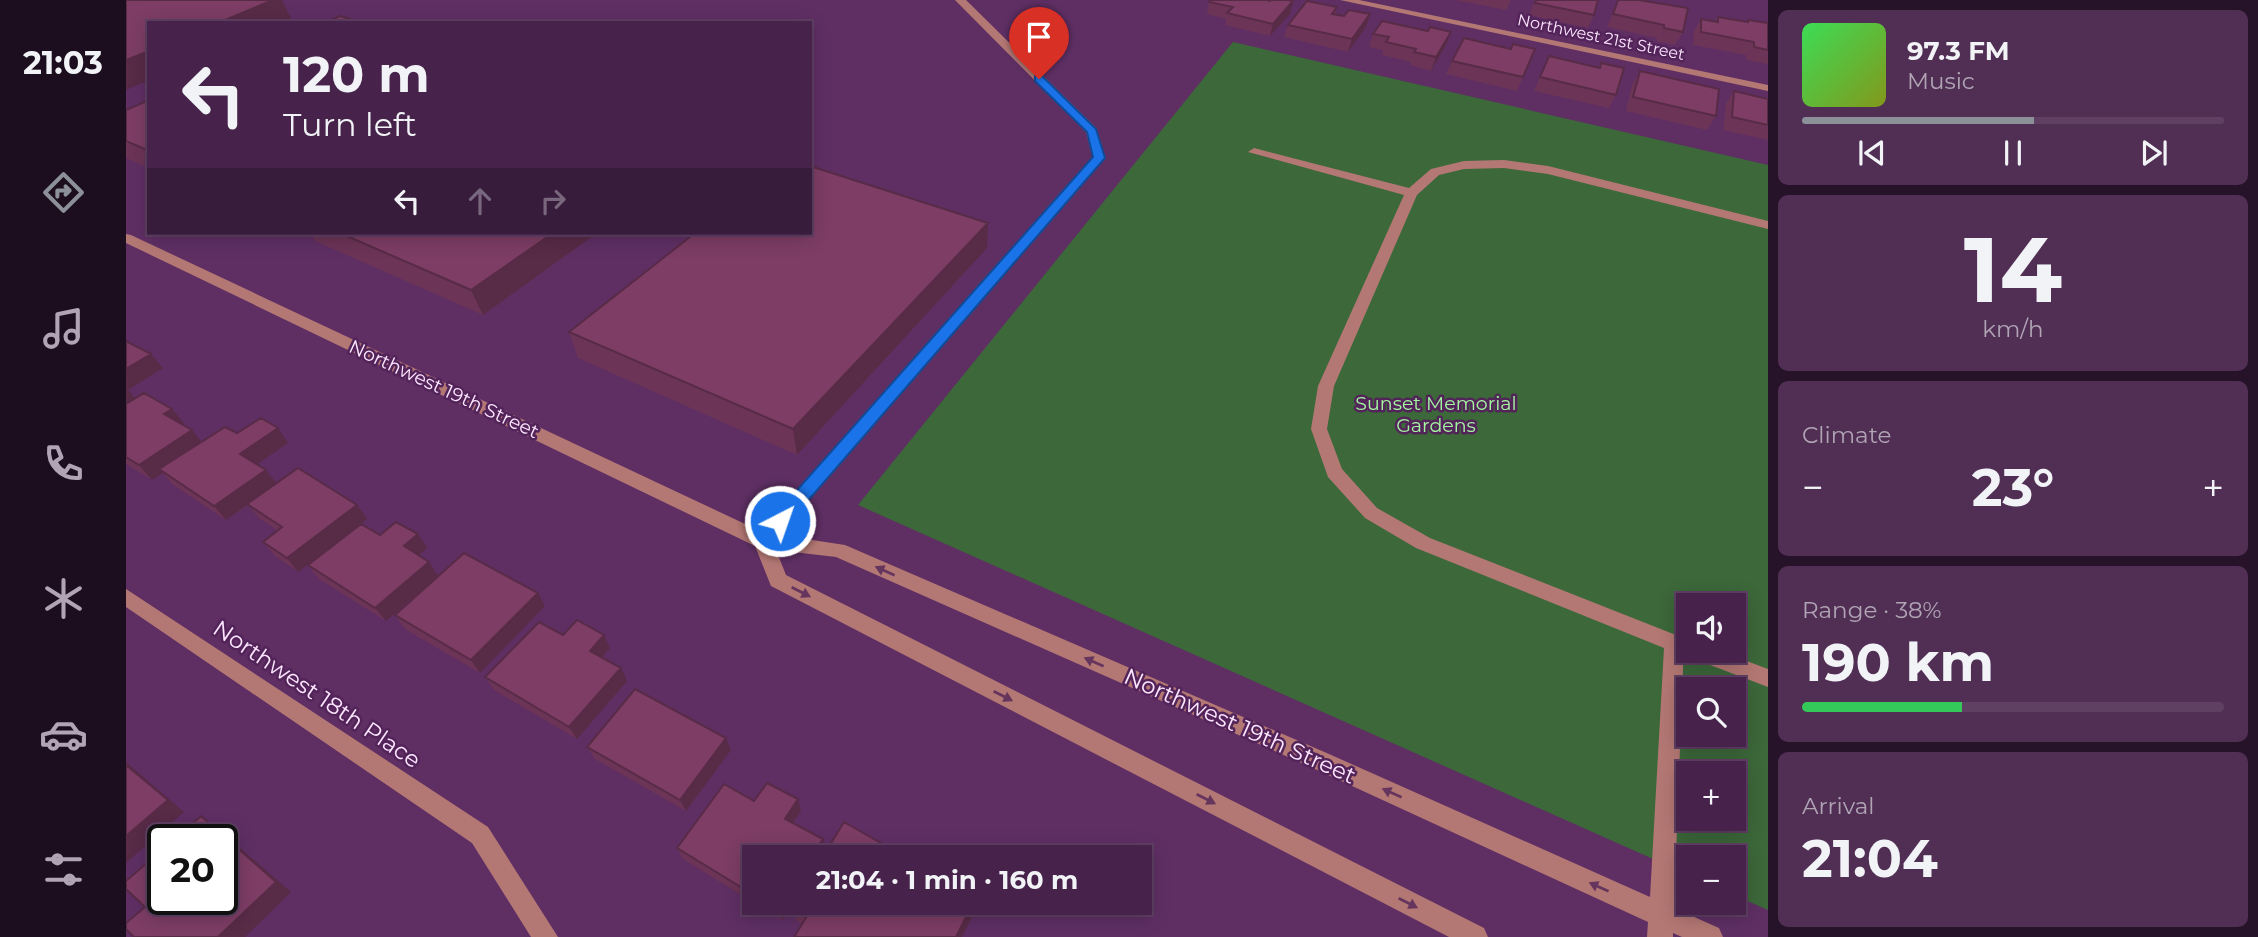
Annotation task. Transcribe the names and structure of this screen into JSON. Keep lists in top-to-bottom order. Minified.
{"streets":{"street":["Northwest 21st Street","Northwest 19th Street","Northwest 18th Place"]},"parks":["Sunset Memorial Gardens"],"page":{"tabs":"21:03","turn":["120 m","Turn left"],"song":["97.3 FM","Music"],"tile":[["14","km/h"],"Climate",["Range · 38%","190 km"],["Arrival","21:04"]],"heat":["−","23°","+"],"map_buttons":["+","−"],"limit":"20","trip":"21:04 · 1 min · 160 m"}}
